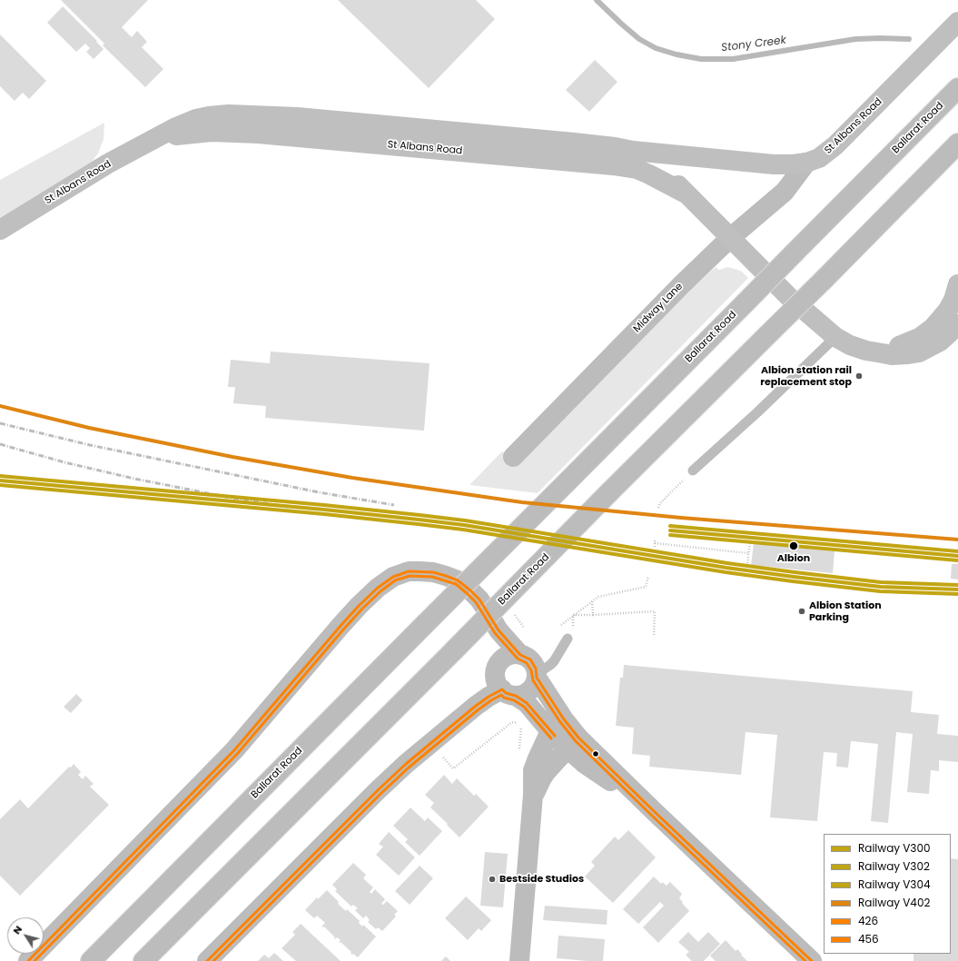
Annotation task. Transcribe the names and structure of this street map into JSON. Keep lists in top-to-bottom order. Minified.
{"streets":{"main road":["St Albans Road","Ballarat Road","Midway Lane"]},"crossings":[["St Albans Road","Midway Lane"]],"water":["Stony Creek"],"places":["Albion station rail replacement stop","Albion","Albion Station Parking","Bestside Studios"],"lines":["rail line V402","rail line V304","rail line V300","rail line V302","transit line 426","transit line 456"],"legend":["Railway V300","Railway V302","Railway V304","Railway V402","426","456"],"north":"top left"}
